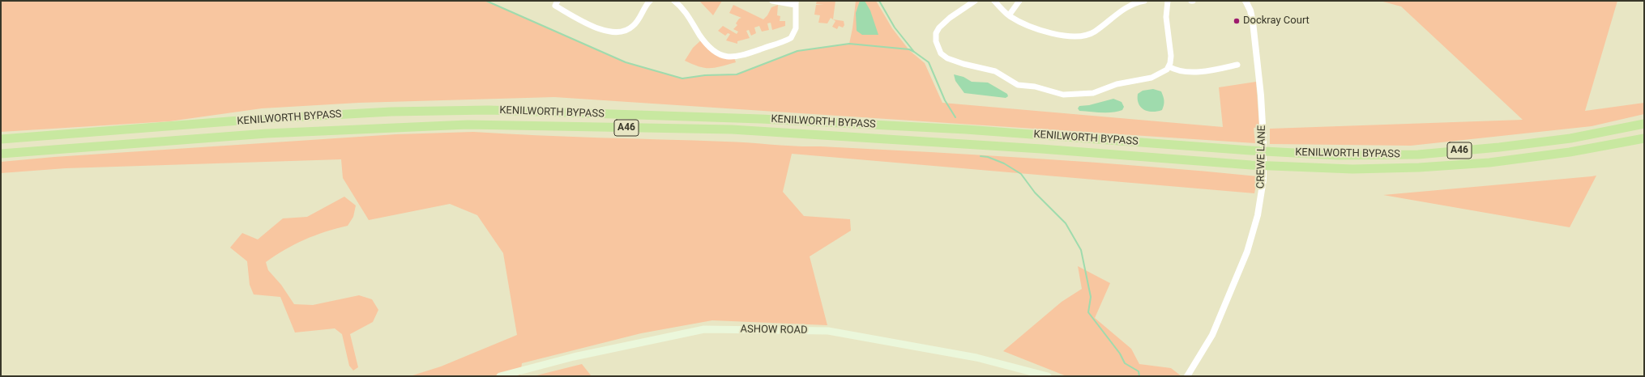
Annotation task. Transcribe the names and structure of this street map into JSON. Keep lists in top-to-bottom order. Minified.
{"streets":{"highway":["KENILWORTH BYPASS","A46"],"main road":["ASHOW ROAD"],"street":["CREWE LANE"]},"places":["Dockray Court"]}
